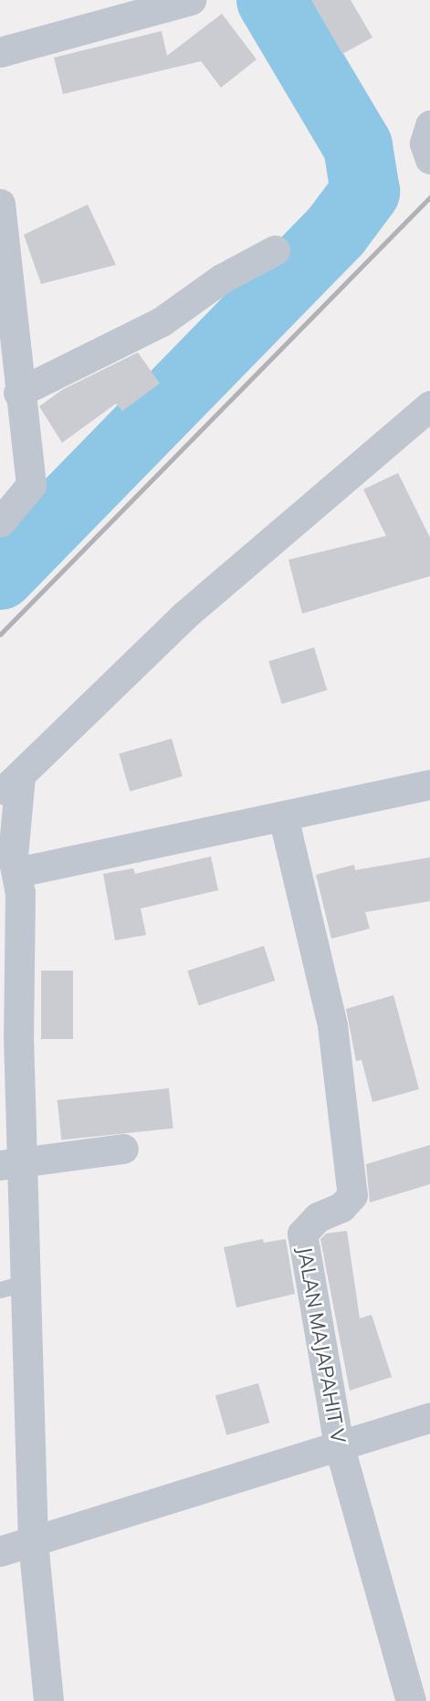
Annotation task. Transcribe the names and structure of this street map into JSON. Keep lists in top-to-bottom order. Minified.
{"streets":{"street":["JALAN MAJAPAHIT V"]}}
